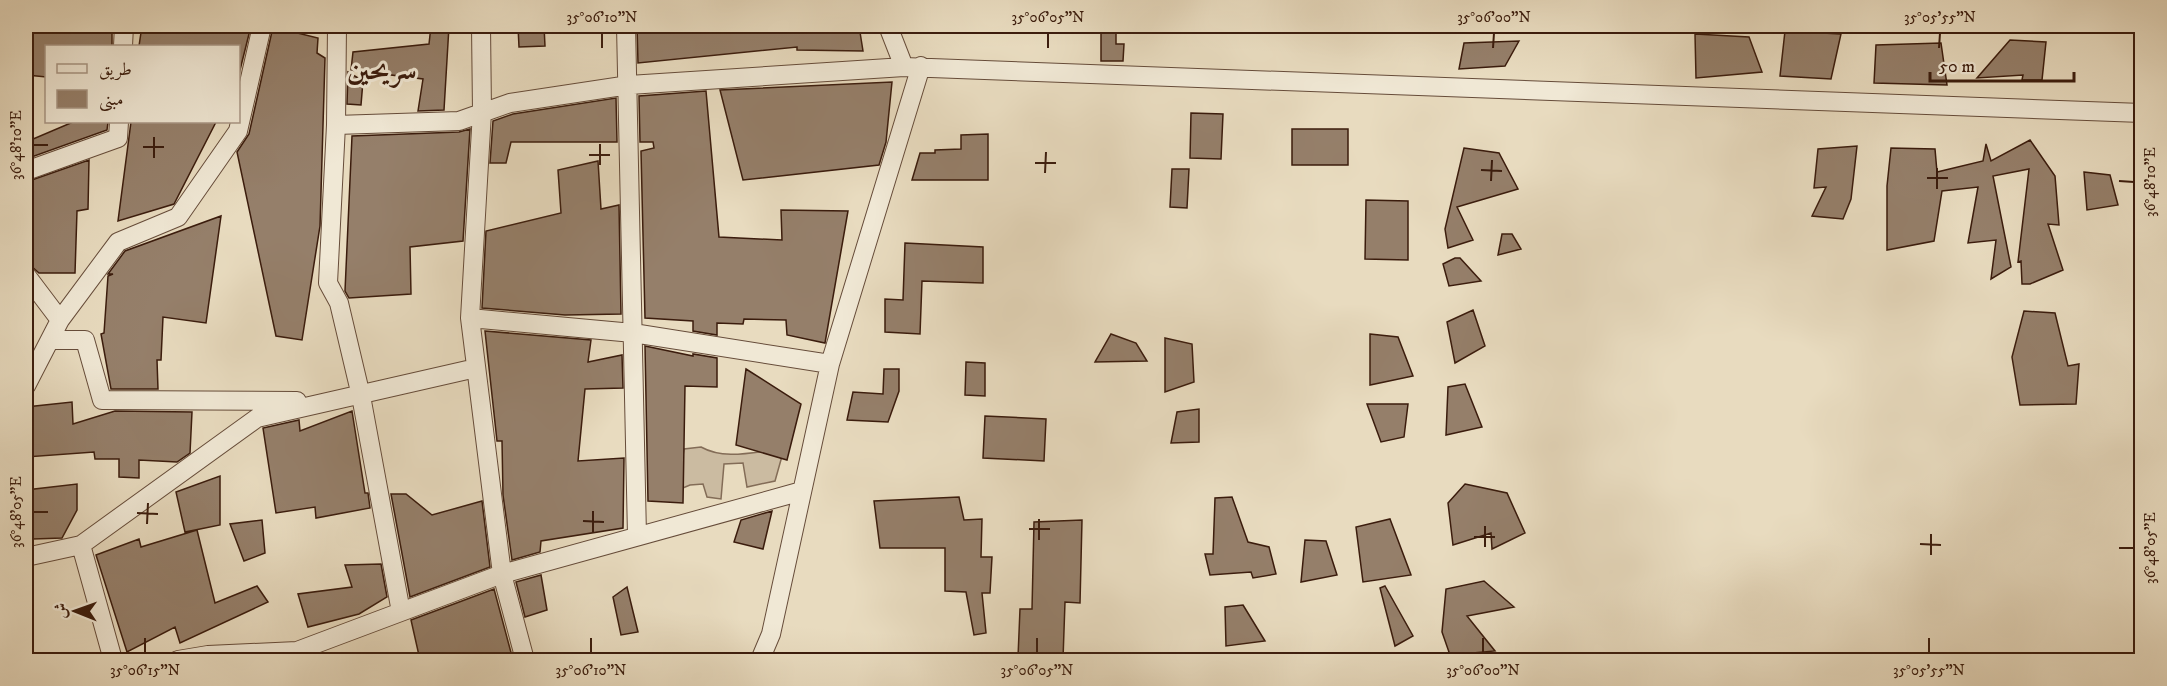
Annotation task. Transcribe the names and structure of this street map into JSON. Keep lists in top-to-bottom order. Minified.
{"districts":["سريحين"],"legend":["طريق","مبنى"],"scale_bar":"50 m","north":"left","coordinates":["35°06'10\"N","35°06'05\"N","35°06'00\"N","35°05'55\"N","36°48'10\"E","36°48'05\"E","35°06'15\"N"]}
